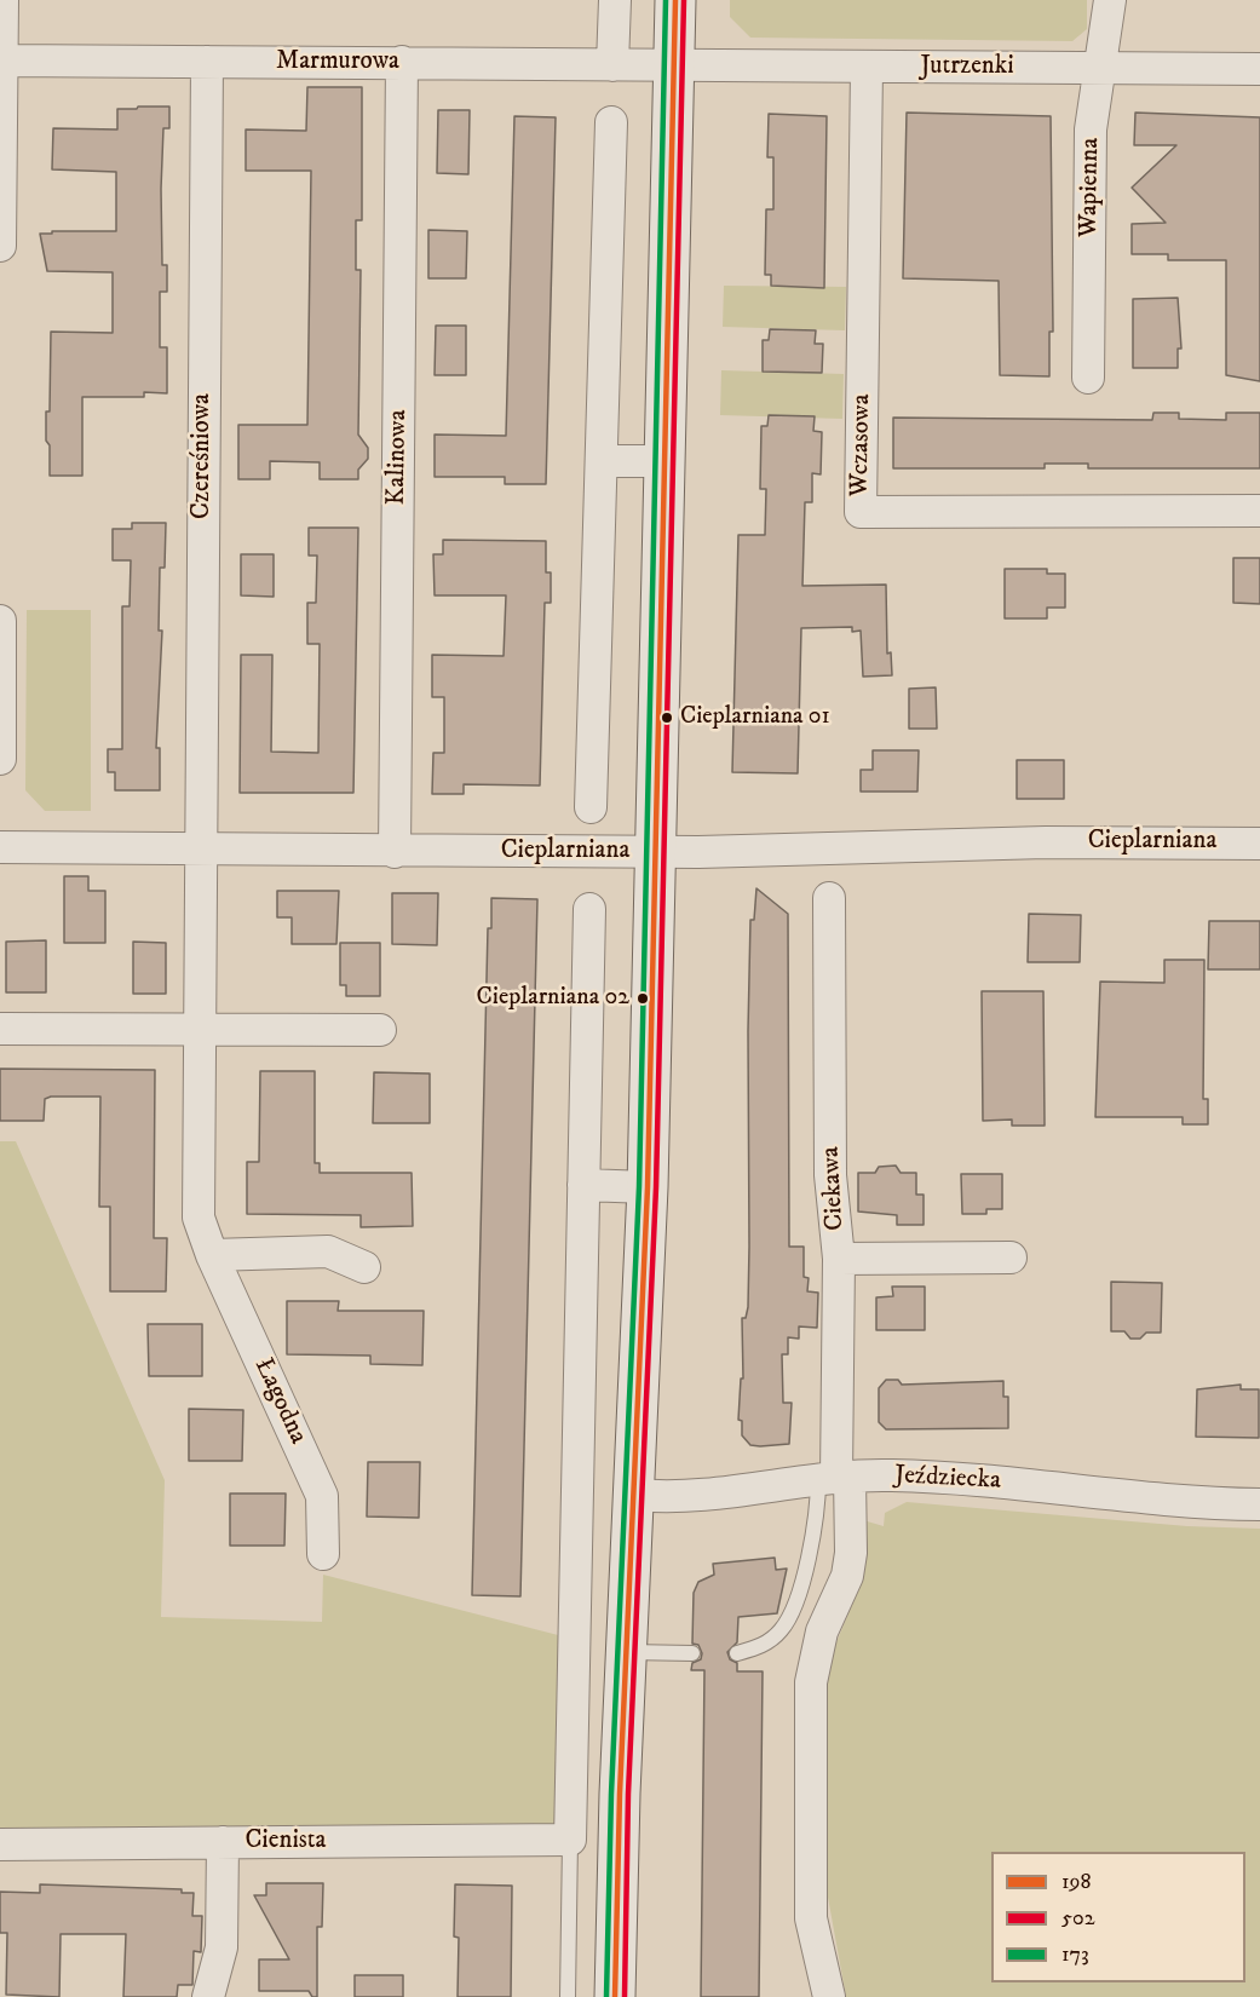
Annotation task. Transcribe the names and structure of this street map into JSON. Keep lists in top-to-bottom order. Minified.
{"streets":{"street":["Marmurowa","Jutrzenki","Wapienna","Wczasowa","Czereśniowa","Kalinowa","Cieplarniana","Ciekawa","Łagodna","Jeździecka","Cienista"]},"crossings":[["Marmurowa","Jutrzenki"],["Marmurowa","Czereśniowa"],["Marmurowa","Kalinowa"],["Jutrzenki","Wapienna"],["Jutrzenki","Wczasowa"],["Czereśniowa","Cieplarniana"],["Czereśniowa","Łagodna"],["Kalinowa","Cieplarniana"],["Cieplarniana","Łagodna"],["Ciekawa","Jeździecka"]],"places":["Cieplarniana 01","Cieplarniana 02"],"lines":["transit line 198","transit line 502","transit line 173"],"legend":["198","502","173"]}
